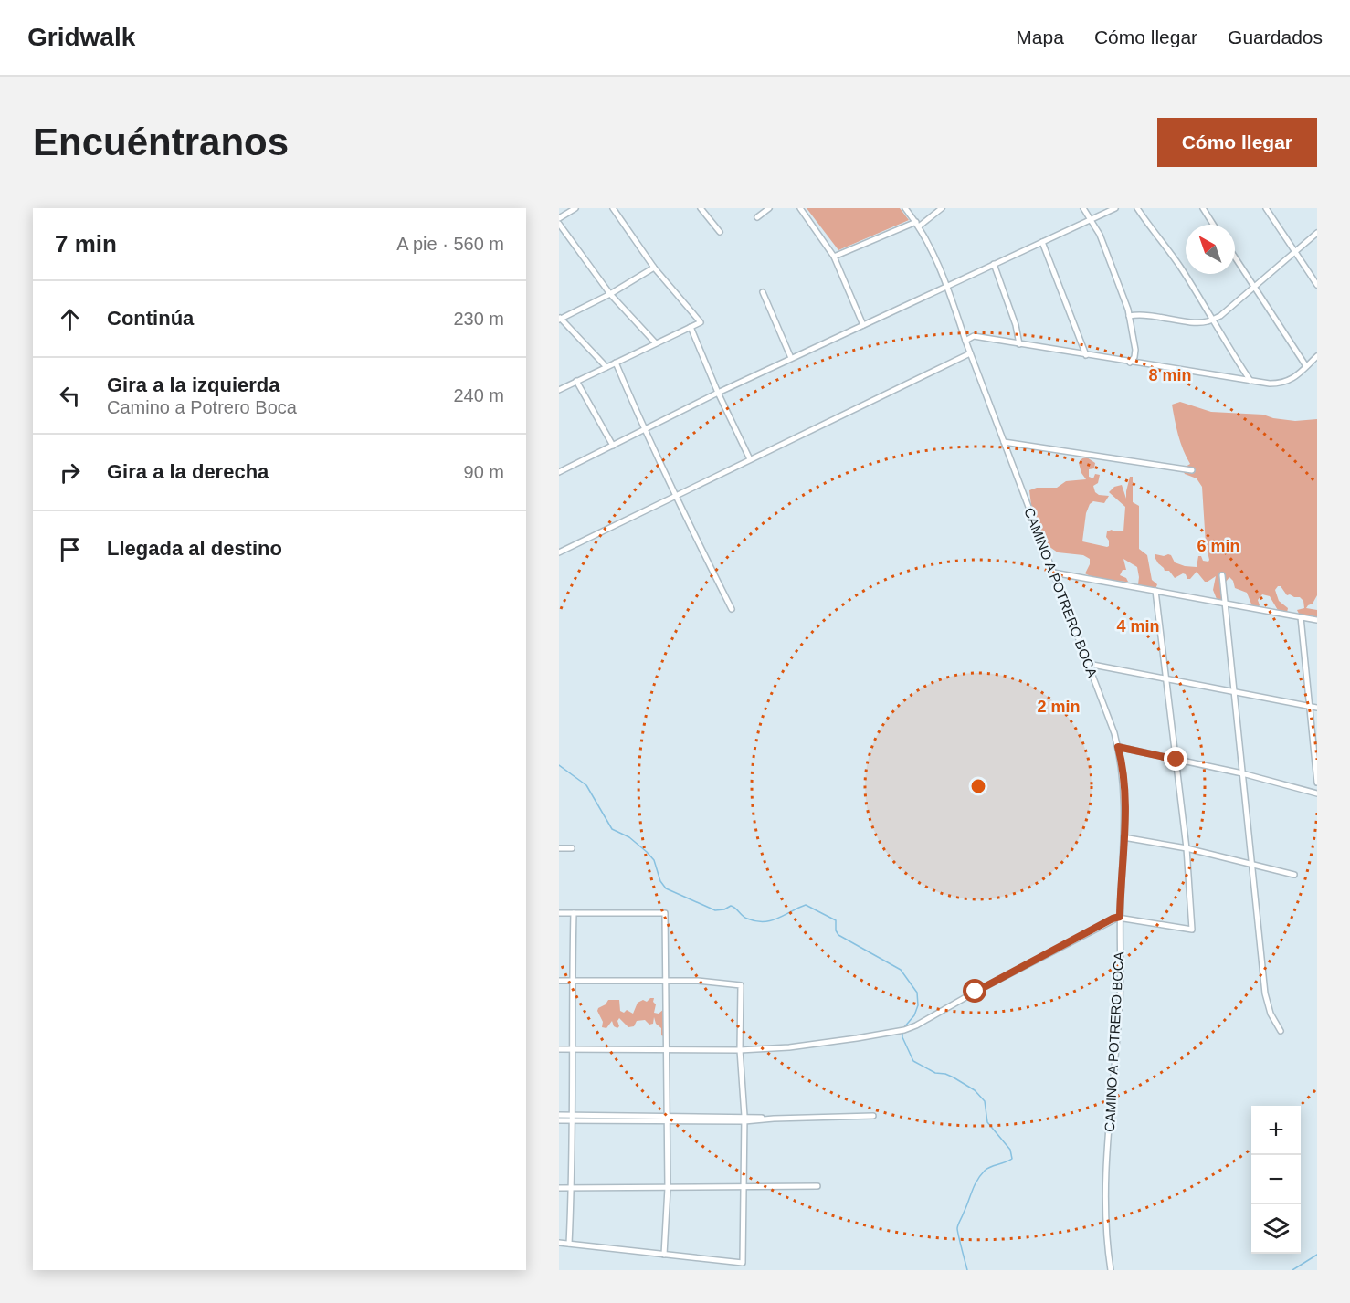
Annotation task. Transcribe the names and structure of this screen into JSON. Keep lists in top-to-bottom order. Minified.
{"streets":{"street":["CAMINO A POTRERO BOCA"]},"north":"top left","page":{"header":"Gridwalk","nav":["Mapa","Cómo llegar","Guardados"],"buttons":"Cómo llegar","title":"Encuéntranos","heading":["7 min","A pie · 560 m"],"list":[["Continúa","230 m"],["Gira a la izquierda","Camino a Potrero Boca","240 m"],["Gira a la derecha","90 m"],"Llegada al destino"],"map_buttons":["+","−"]},"rings":["8 min","6 min","4 min","2 min"]}
